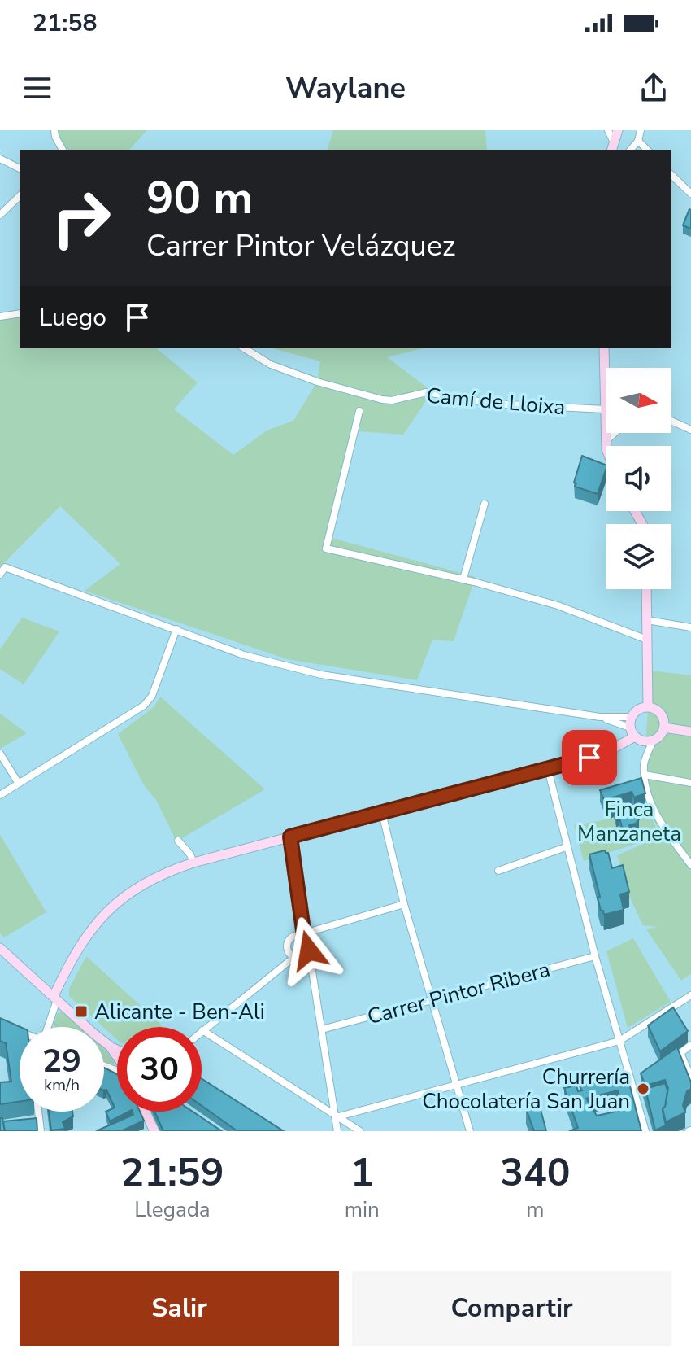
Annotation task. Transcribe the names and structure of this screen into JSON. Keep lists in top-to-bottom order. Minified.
{"streets":{"street":["Camí de Lloixa","Carrer Pintor Ribera"]},"parks":["Finca Manzaneta"],"places":{"transit":["Alicante - Ben-Ali"],"other":["Churrería Chocolatería San Juan"]},"north":"right","page":{"status":"21:58","header":"Waylane","turn":["90 m","Carrer Pintor Velázquez"],"then":"Luego","speed":"29 km/h","limit":"30","eta":["21:59","Llegada","1","min","340","m"],"buttons":["Salir","Compartir"]}}
